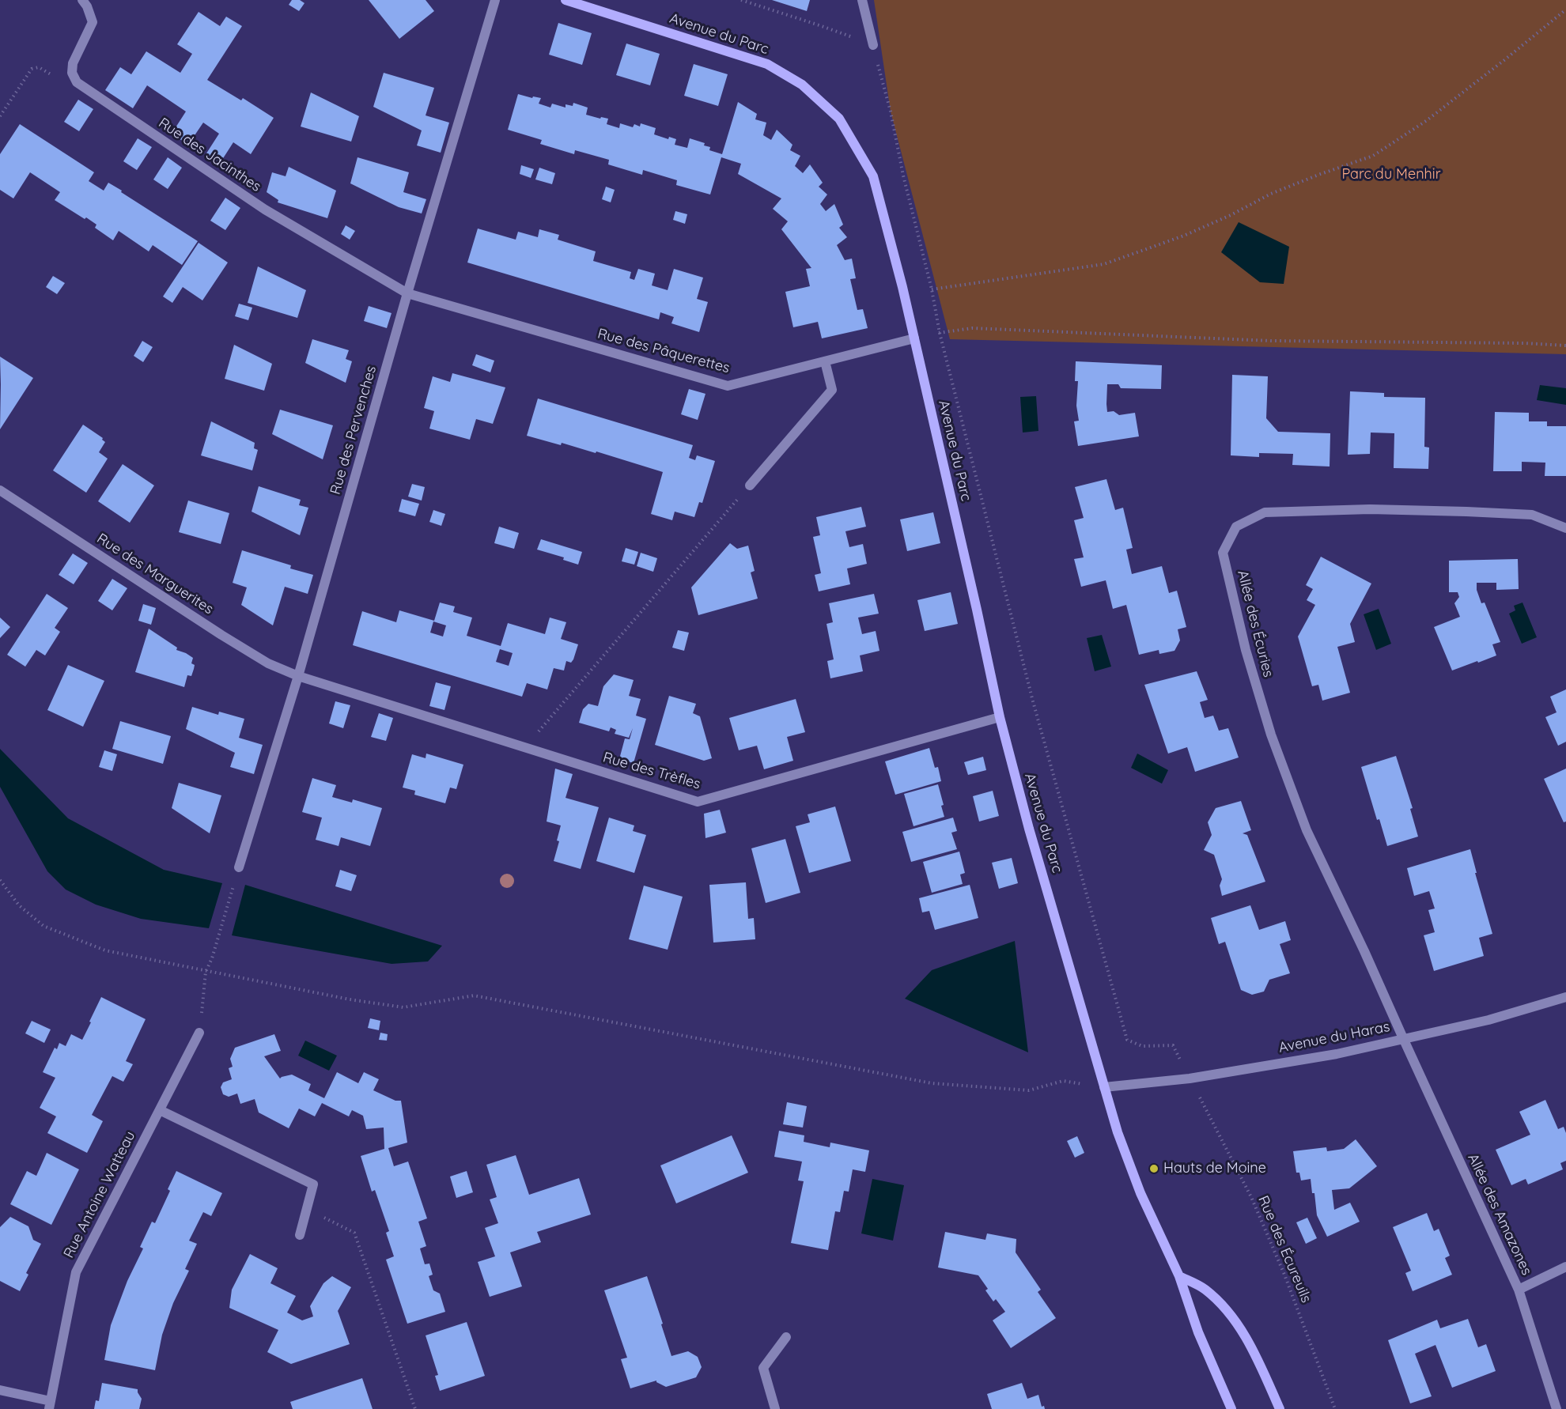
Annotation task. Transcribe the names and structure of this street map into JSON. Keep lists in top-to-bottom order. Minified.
{"streets":{"street":["Avenue du Parc","Rue des Jacinthes","Rue des Pâquerettes","Rue des Pervenches","Rue des Marguerites","Allée des Écuries","Rue des Trèfles","Avenue du Haras","Rue Antoine Watteau","Allée des Amazones"],"path":["Rue des Écureuils"]},"crossings":[["Avenue du Parc","Rue des Pâquerettes"],["Avenue du Parc","Rue des Trèfles"],["Avenue du Parc","Avenue du Haras"],["Rue des Jacinthes","Rue des Pâquerettes"],["Rue des Jacinthes","Rue des Pervenches"],["Rue des Pâquerettes","Rue des Pervenches"],["Rue des Pervenches","Rue des Marguerites"],["Rue des Pervenches","Rue des Trèfles"],["Rue des Marguerites","Rue des Trèfles"],["Allée des Écuries","Avenue du Haras"],["Allée des Écuries","Allée des Amazones"],["Avenue du Haras","Allée des Amazones"],["Avenue du Haras","Rue des Écureuils"]],"parks":["Parc du Menhir"],"places":["Hauts de Moine"]}
